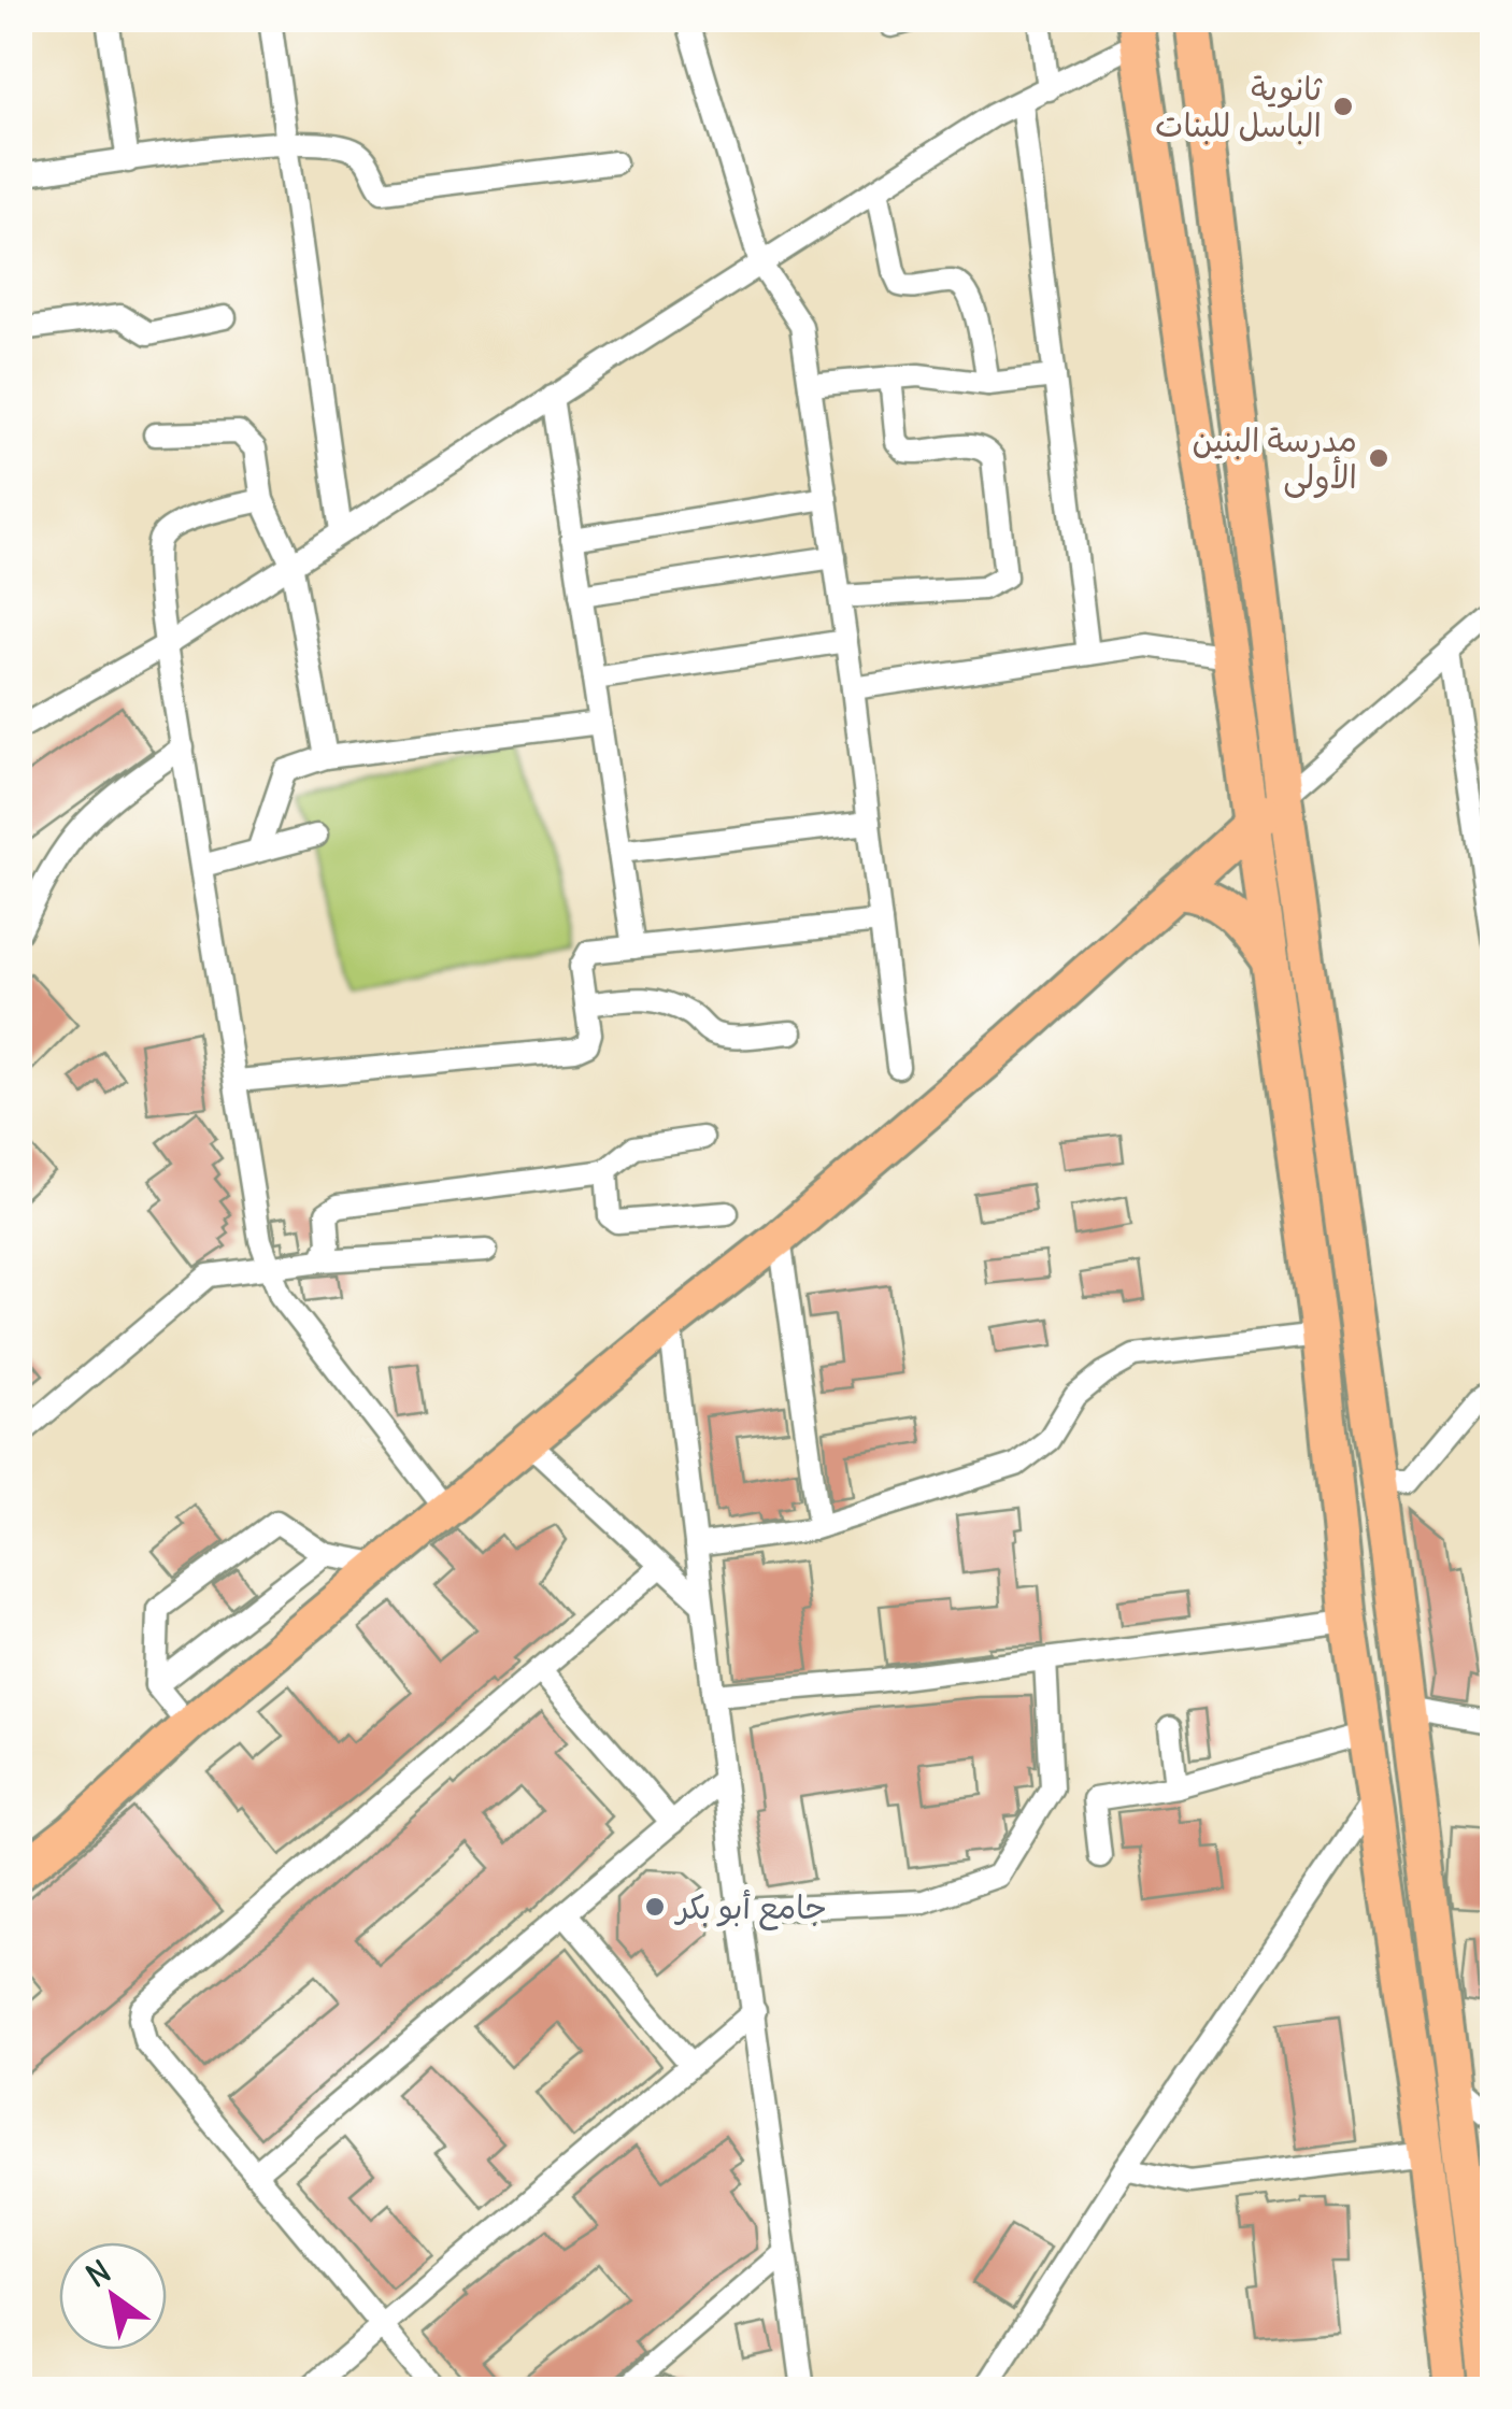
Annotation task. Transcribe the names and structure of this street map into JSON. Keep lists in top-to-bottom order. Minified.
{"places":["ثانوية الباسل للبنات","مدرسة البنين الأولى","جامع أبو بكر"],"north":"top left"}
